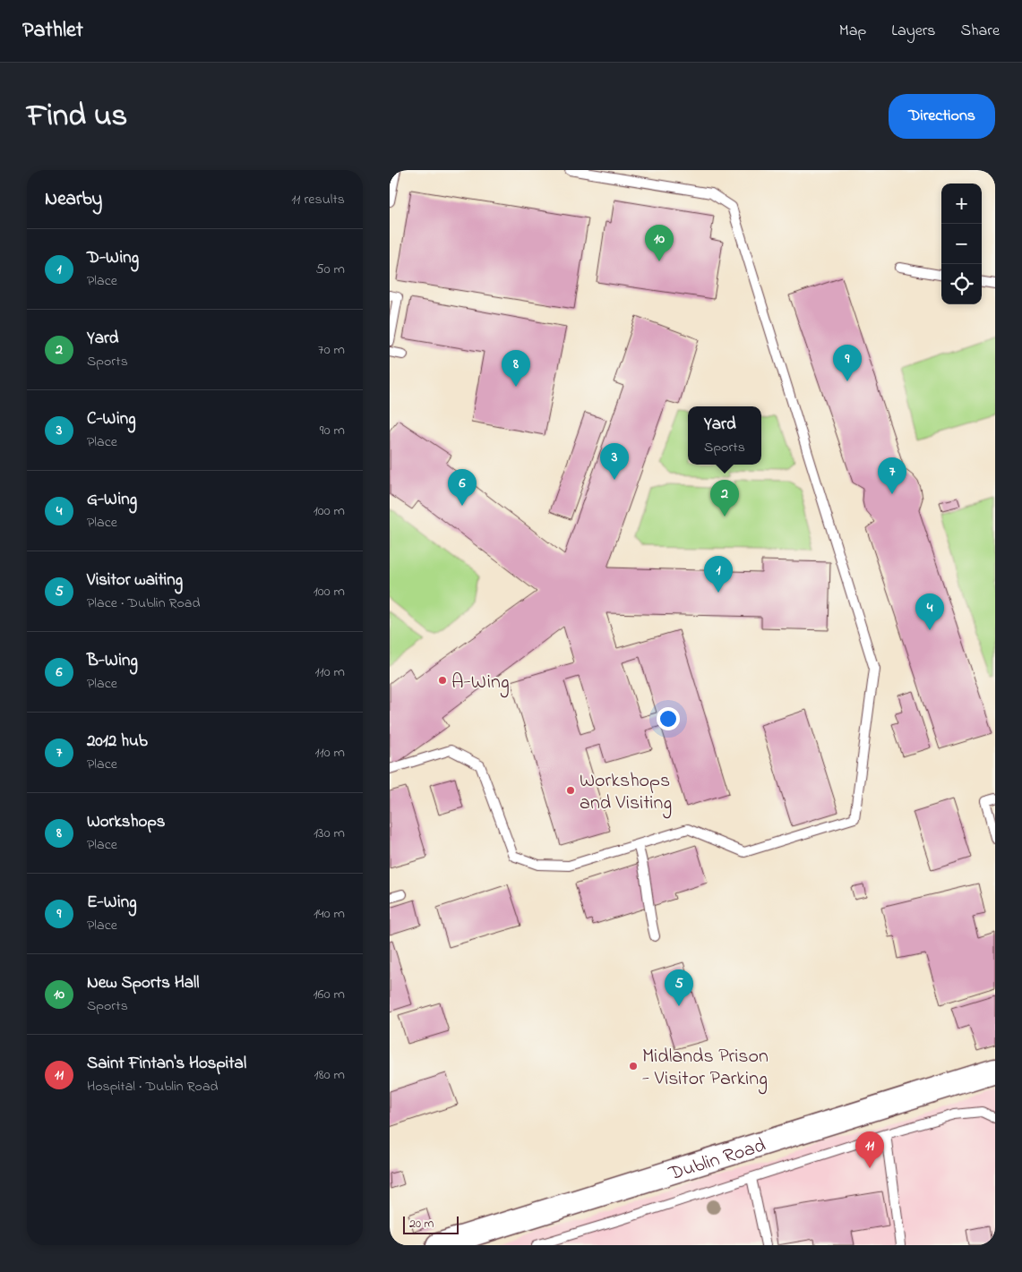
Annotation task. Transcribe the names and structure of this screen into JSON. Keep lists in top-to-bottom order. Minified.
{"streets":{"main road":["Dublin Road"]},"places":["A-Wing","Workshops and Visiting","Midlands Prison - Visitor Parking"],"scale_bar":"20 m","page":{"header":"Pathlet","nav":["Map","Layers","Share"],"title":"Find us","buttons":"Directions","heading":["Nearby","11 results"],"map_buttons":["+","−"],"pins":["10","9","8","3","7","6","2","1","4","5","11"],"list":[{"mark":"1","name":"D-Wing","note":"Place","value":"50 m"},{"mark":"2","name":"Yard","note":"Sports","value":"70 m"},{"mark":"3","name":"C-Wing","note":"Place","value":"90 m"},{"mark":"4","name":"G-Wing","note":"Place","value":"100 m"},{"mark":"5","name":"Visitor waiting","note":"Place · Dublin Road","value":"100 m"},{"mark":"6","name":"B-Wing","note":"Place","value":"110 m"},{"mark":"7","name":"2012 hub","note":"Place","value":"110 m"},{"mark":"8","name":"Workshops","note":"Place","value":"130 m"},{"mark":"9","name":"E-Wing","note":"Place","value":"140 m"},{"mark":"10","name":"New Sports Hall","note":"Sports","value":"160 m"},{"mark":"11","name":"Saint Fintan's Hospital","note":"Hospital · Dublin Road","value":"180 m"}],"popup":["Yard","Sports"],"scale":"20 m"}}
